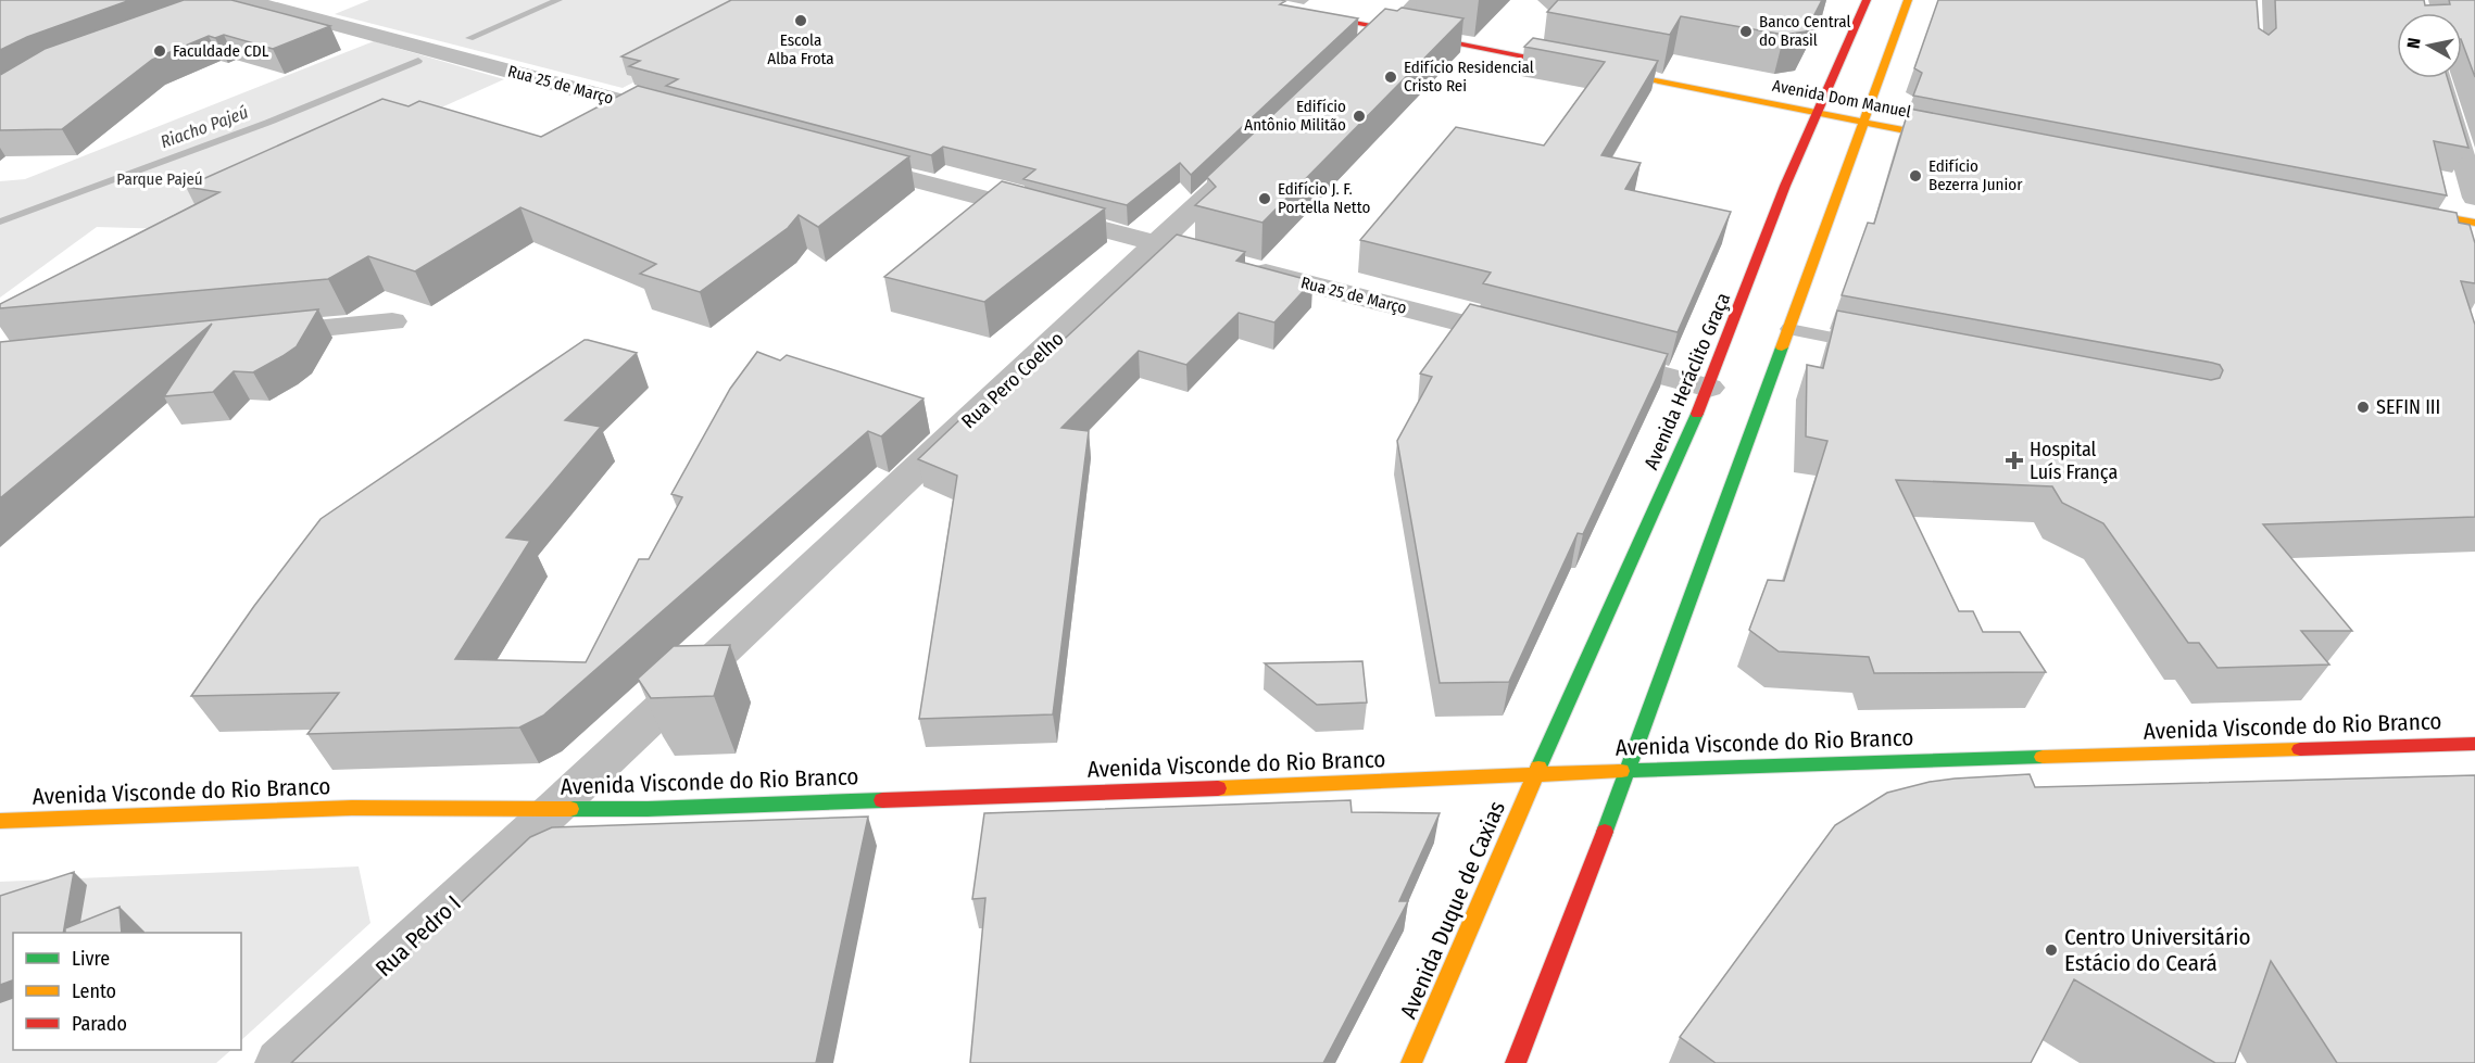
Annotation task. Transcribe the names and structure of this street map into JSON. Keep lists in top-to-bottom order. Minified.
{"streets":{"main road":["Avenida Dom Manuel","Avenida Heráclito Graça","Avenida Visconde do Rio Branco","Avenida Duque de Caxias"],"street":["Rua 25 de Março","Rua Pero Coelho","Rua Pedro I"]},"crossings":[["Rua 25 de Março","Rua Pero Coelho"],["Avenida Dom Manuel","Avenida Heráclito Graça"],["Rua Pero Coelho","Avenida Visconde do Rio Branco"],["Rua Pero Coelho","Rua Pedro I"],["Avenida Heráclito Graça","Avenida Visconde do Rio Branco"],["Avenida Heráclito Graça","Avenida Duque de Caxias"],["Avenida Visconde do Rio Branco","Avenida Duque de Caxias"],["Avenida Visconde do Rio Branco","Rua Pedro I"]],"water":["Riacho Pajeú"],"parks":["Parque Pajeú"],"places":{"other":["Escola Alba Frota","Banco Central do Brasil","Faculdade CDL","Edifício Residencial Cristo Rei","Edifício Antônio Militão","Edifício Bezerra Junior","Edifício J. F. Portella Netto","SEFIN III","Centro Universitário Estácio do Ceará"],"health":["Hospital Luís França"]},"legend":["Livre","Lento","Parado"],"north":"left"}
